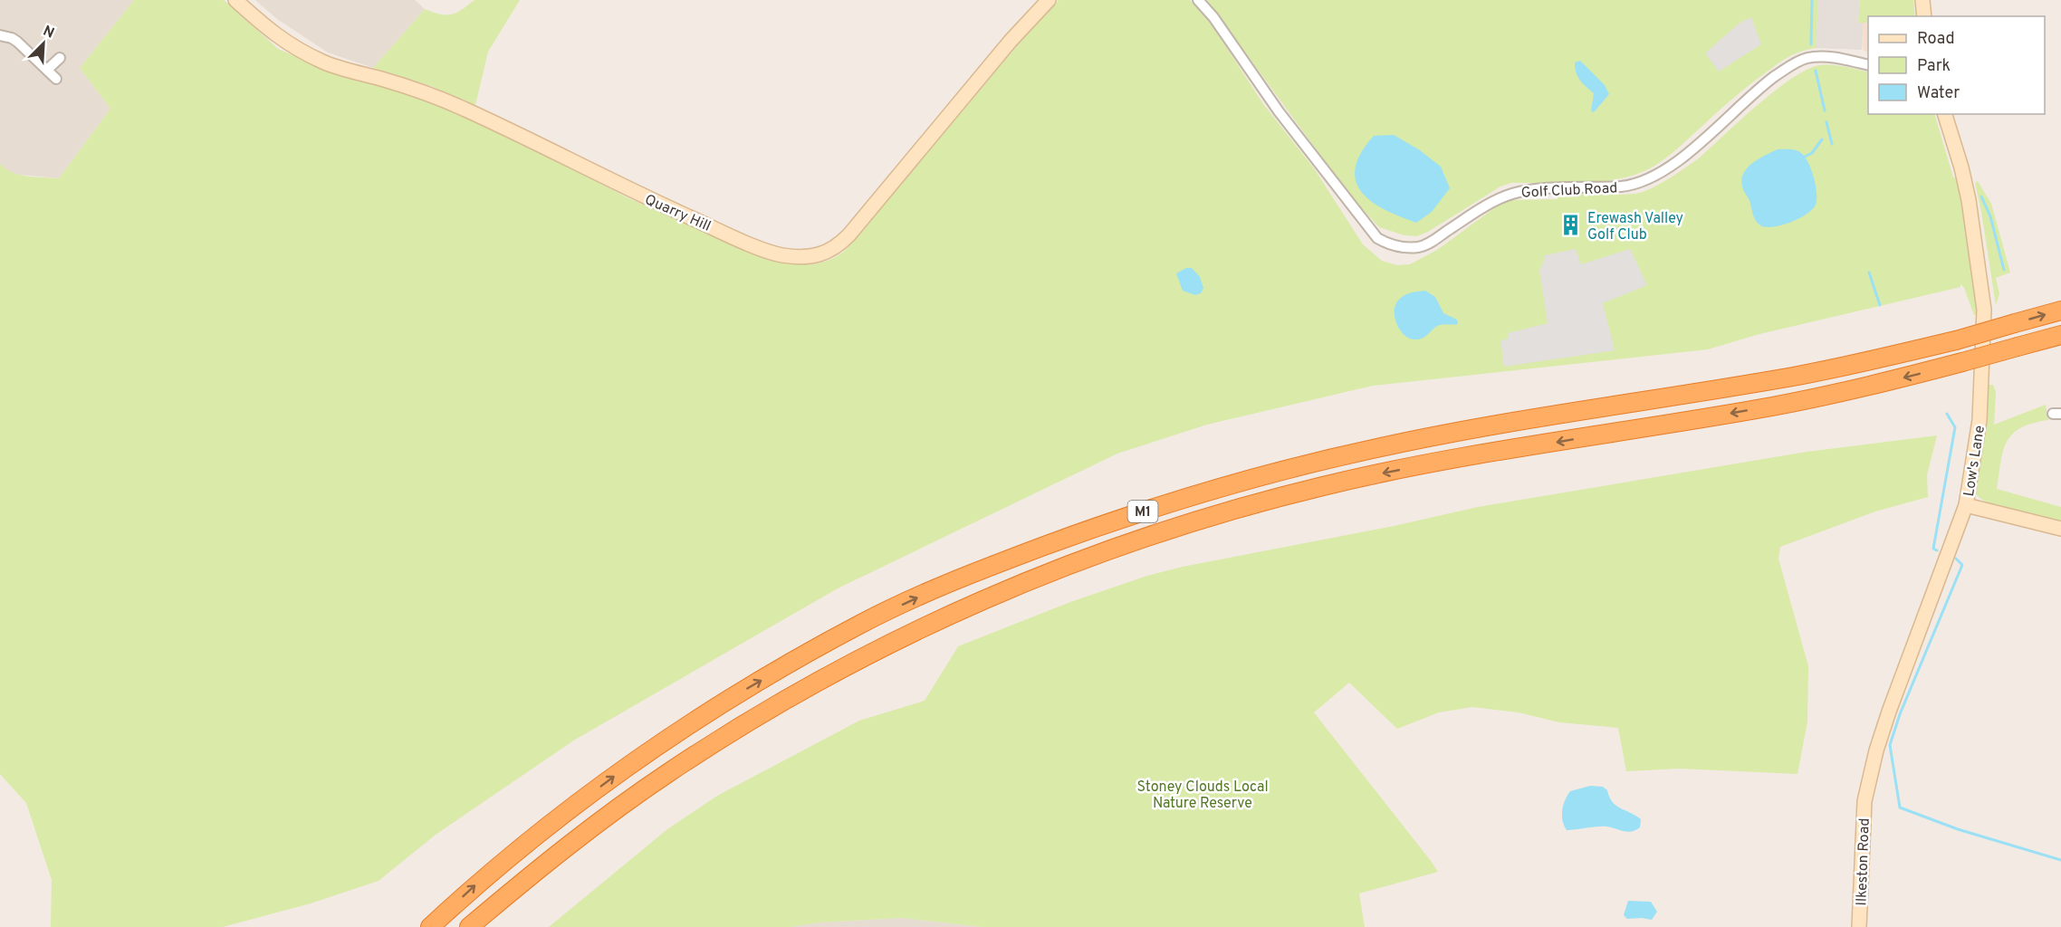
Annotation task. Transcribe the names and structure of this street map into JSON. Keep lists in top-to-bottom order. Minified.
{"streets":{"highway":["M1"],"street":["Golf Club Road","Quarry Hill","Low's Lane","Ilkeston Road"]},"crossings":[["Low's Lane","Ilkeston Road"]],"parks":["Stoney Clouds Local Nature Reserve"],"places":{"building":["Erewash Valley Golf Club"]},"legend":["Road","Park","Water"],"north":"top right"}
